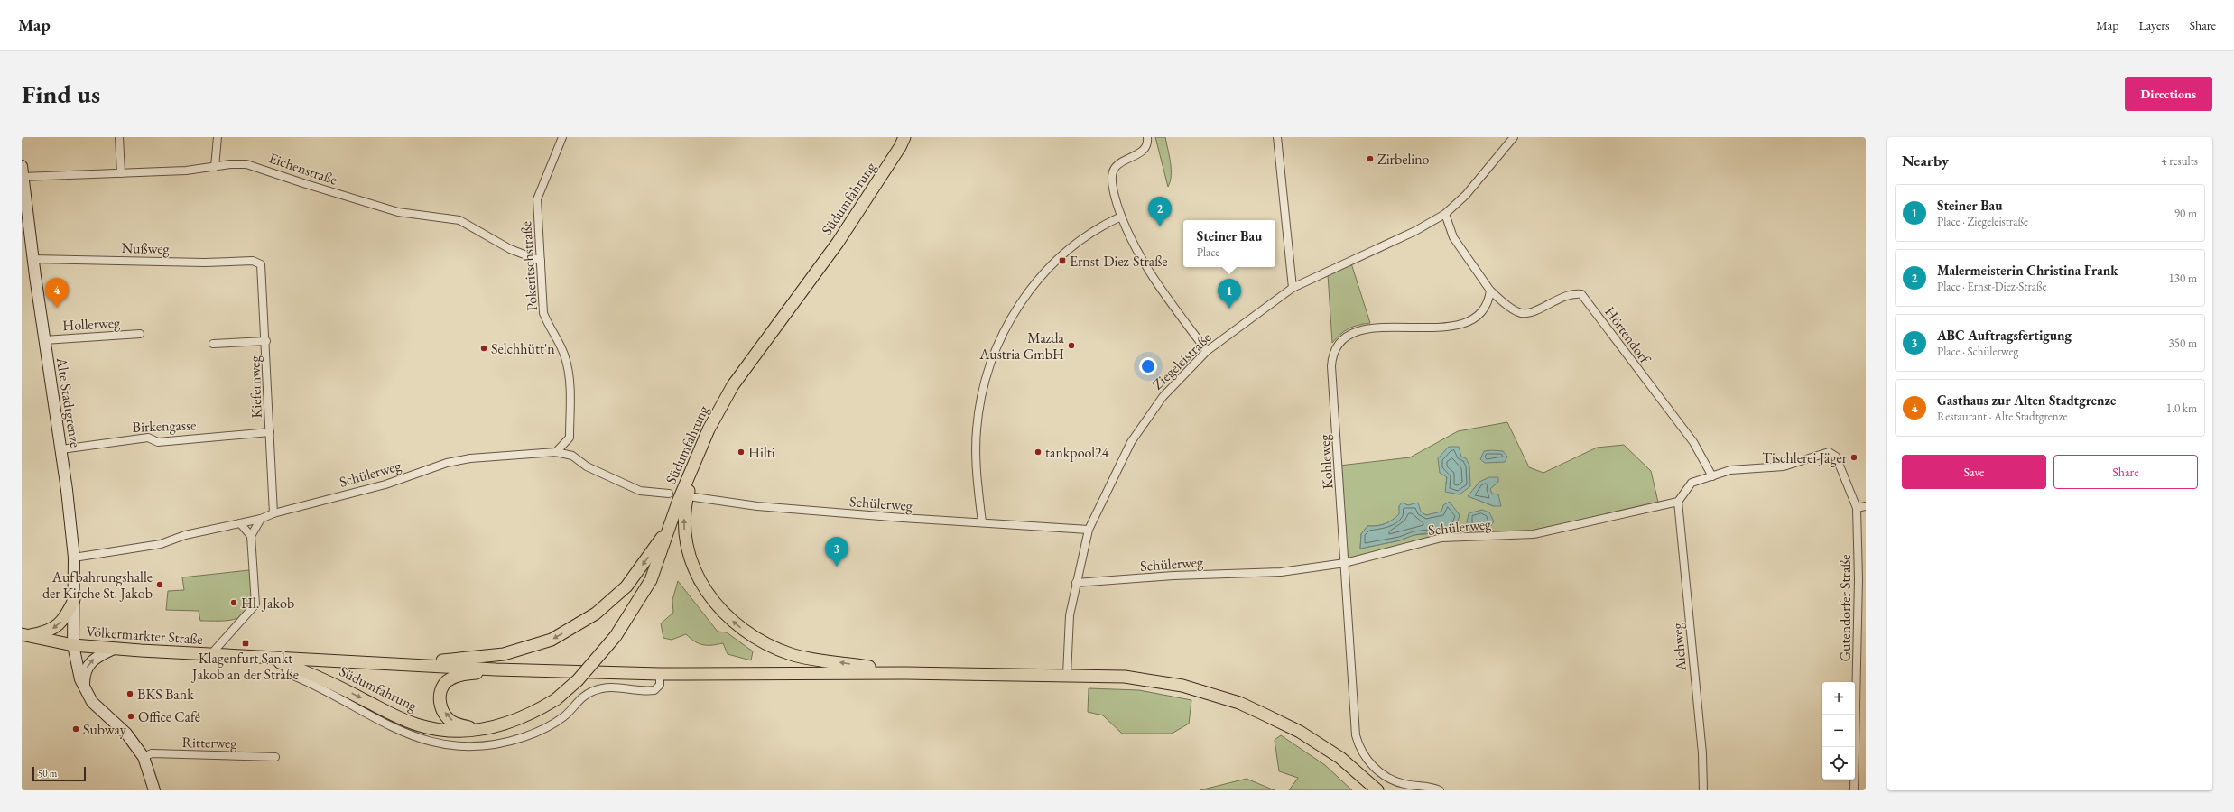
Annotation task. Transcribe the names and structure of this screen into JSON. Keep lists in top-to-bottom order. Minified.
{"streets":{"main road":["Südumfahrung","Völkermarkter Straße"],"street":["Eichenstraße","Nußweg","Pokeritschstraße","Hollerweg","Hörtendorf","Ziegeleistraße","Kiefernweg","Alte Stadtgrenze","Birkengasse","Kohleweg","Schülerweg","Gutendorfer Straße","Aichweg","Ritterweg"]},"crossings":[["Eichenstraße","Pokeritschstraße"],["Eichenstraße","Alte Stadtgrenze"],["Südumfahrung","Völkermarkter Straße"],["Nußweg","Kiefernweg"],["Nußweg","Alte Stadtgrenze"],["Pokeritschstraße","Schülerweg"],["Hollerweg","Alte Stadtgrenze"],["Hörtendorf","Kohleweg"],["Hörtendorf","Gutendorfer Straße"],["Ziegeleistraße","Schülerweg"],["Kiefernweg","Birkengasse"],["Kiefernweg","Schülerweg"],["Alte Stadtgrenze","Birkengasse"],["Alte Stadtgrenze","Schülerweg"],["Alte Stadtgrenze","Völkermarkter Straße"],["Alte Stadtgrenze","Ritterweg"],["Kohleweg","Schülerweg"],["Schülerweg","Aichweg"]],"places":{"other":["Zirbelino","Mazda Austria GmbH","Selchhütt'n","Hilti","tankpool24","Tischlerei Jäger","Aufbahrungshalle der Kirche St. Jakob","Hl. Jakob","BKS Bank","Office Café","Subway"],"transit":["Ernst-Diez-Straße","Klagenfurt Sankt Jakob an der Straße"]},"scale_bar":"50 m","page":{"header":"Map","nav":["Map","Layers","Share"],"buttons":["Directions",["Save","Share"]],"title":"Find us","heading":["Nearby","4 results"],"list":[{"mark":"1","name":"Steiner Bau","note":"Place · Ziegeleistraße","value":"90 m"},{"mark":"2","name":"Malermeisterin Christina Frank","note":"Place · Ernst-Diez-Straße","value":"130 m"},{"mark":"3","name":"ABC Auftragsfertigung","note":"Place · Schülerweg","value":"350 m"},{"mark":"4","name":"Gasthaus zur Alten Stadtgrenze","note":"Restaurant · Alte Stadtgrenze","value":"1.0 km"}],"pins":["2","4","1","3"],"popup":["Steiner Bau","Place"],"map_buttons":["+","−"],"scale":"50 m"}}
